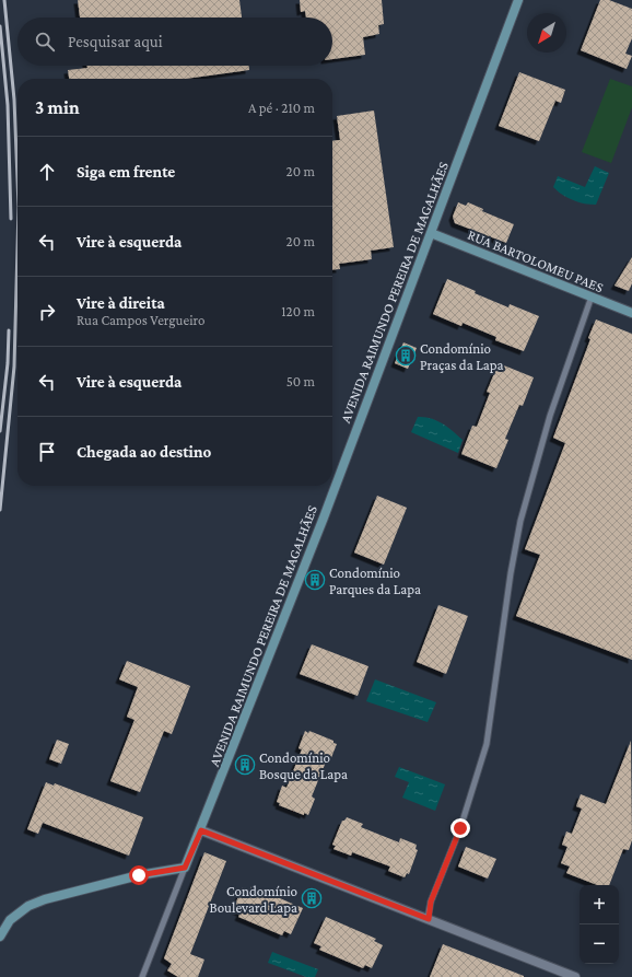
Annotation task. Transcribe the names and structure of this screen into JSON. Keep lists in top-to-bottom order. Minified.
{"streets":{"street":["RUA BARTOLOMEU PAES","AVENIDA RAIMUNDO PEREIRA DE MAGALHÃES"]},"crossings":[["RUA BARTOLOMEU PAES","AVENIDA RAIMUNDO PEREIRA DE MAGALHÃES"]],"places":{"building":["Condomínio Praças da Lapa","Condomínio Parques da Lapa","Condomínio Bosque da Lapa","Condomínio Boulevard Lapa"]},"north":"bottom left","page":{"search":"Pesquisar aqui","heading":["3 min","A pé · 210 m"],"list":[["Siga em frente","20 m"],["Vire à esquerda","20 m"],["Vire à direita","Rua Campos Vergueiro","120 m"],["Vire à esquerda","50 m"],"Chegada ao destino"],"map_buttons":["+","−"]}}
